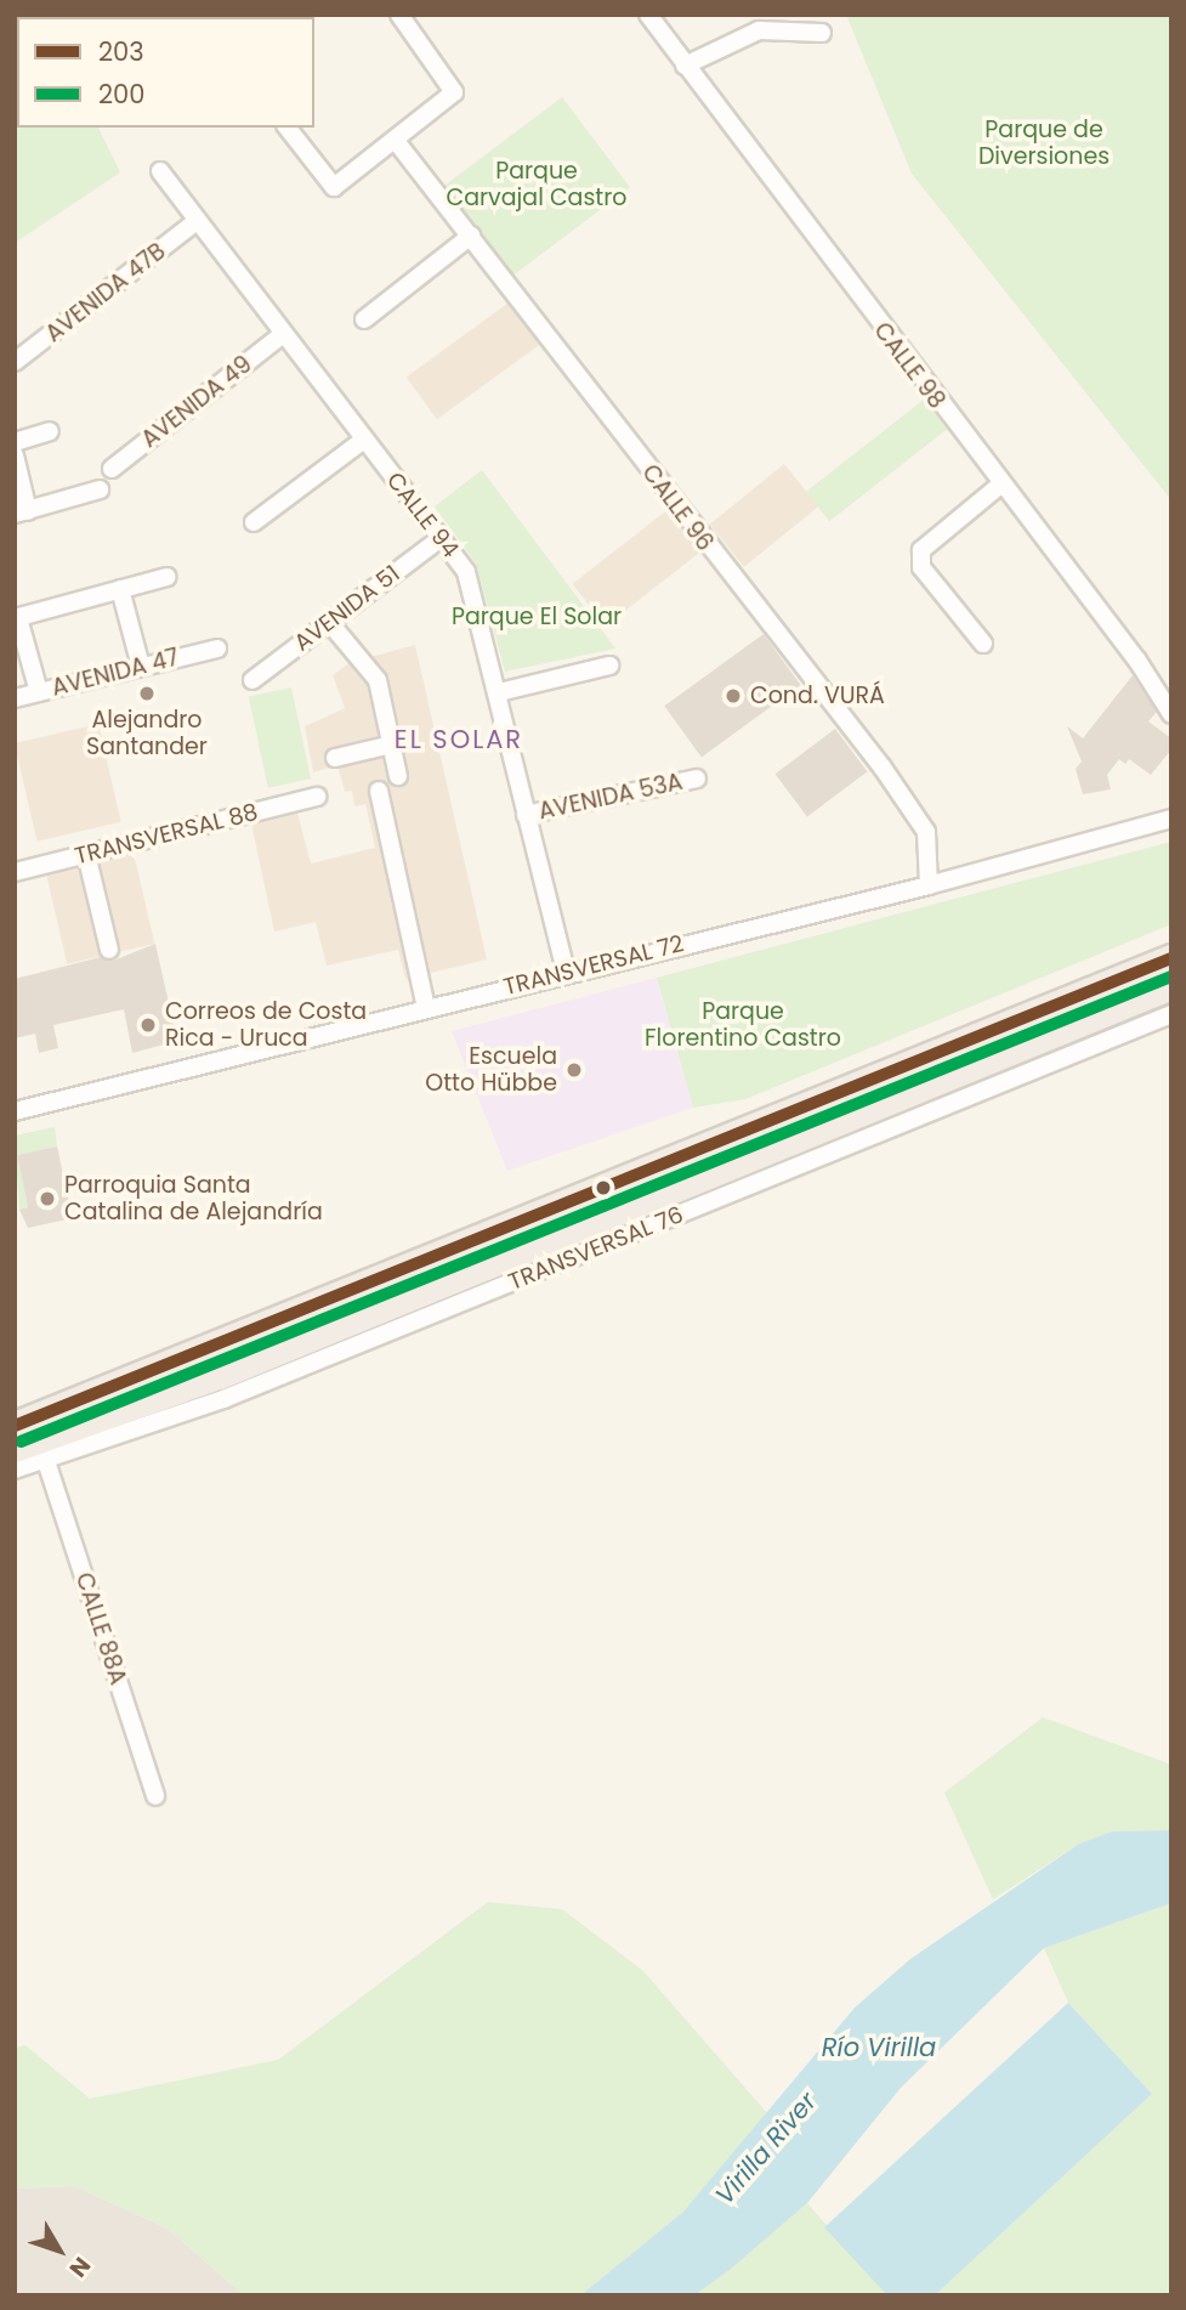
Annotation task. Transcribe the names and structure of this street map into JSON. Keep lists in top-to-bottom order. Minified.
{"streets":{"street":["AVENIDA 47B","CALLE 98","AVENIDA 49","CALLE 96","CALLE 94","AVENIDA 51","AVENIDA 47","AVENIDA 53A","TRANSVERSAL 88","TRANSVERSAL 72","TRANSVERSAL 76","CALLE 88A"]},"crossings":[["AVENIDA 47B","CALLE 94"],["AVENIDA 49","CALLE 94"],["CALLE 96","TRANSVERSAL 72"],["CALLE 94","AVENIDA 51"],["CALLE 94","AVENIDA 53A"],["CALLE 94","TRANSVERSAL 72"],["TRANSVERSAL 76","CALLE 88A"]],"districts":["EL SOLAR"],"water":["Río Virilla","Virilla River"],"parks":["Parque de Diversiones","Parque Carvajal Castro","Parque El Solar","Parque Florentino Castro"],"places":["Alejandro Santander","Cond. VURÁ","Correos de Costa Rica - Uruca","Escuela Otto Hübbe","Parroquia Santa Catalina de Alejandría"],"lines":["transit line 203","transit line 200"],"legend":["203","200"],"north":"bottom right"}
